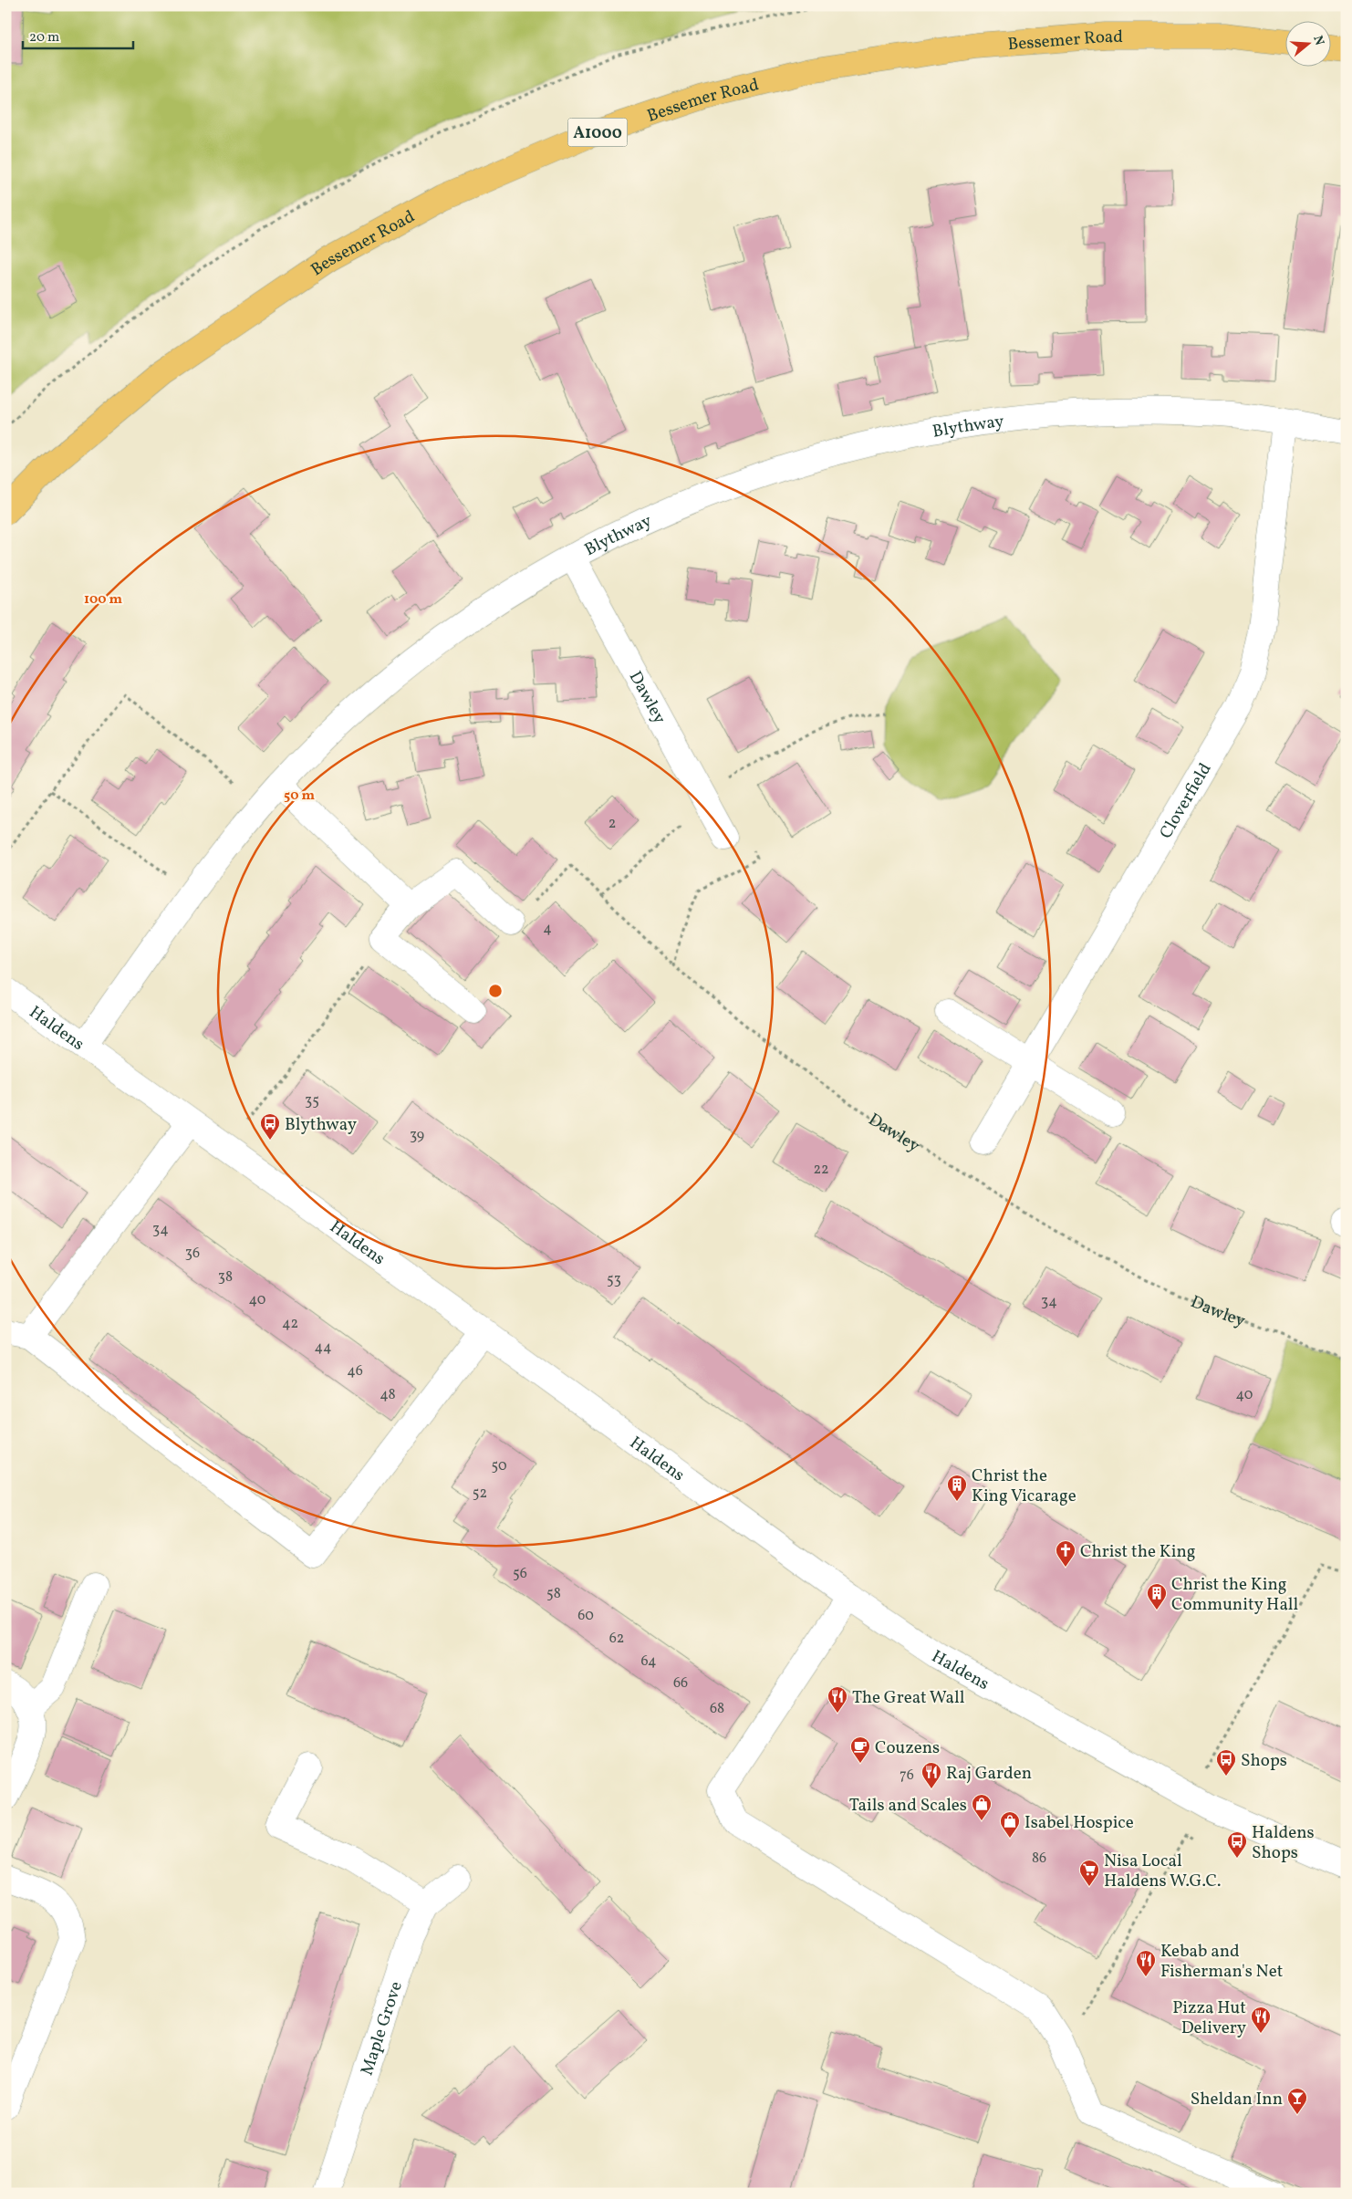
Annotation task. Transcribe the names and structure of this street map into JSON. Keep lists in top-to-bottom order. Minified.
{"streets":{"main road":["Bessemer Road","A1000"],"street":["Blythway","Dawley","Cloverfield","Haldens","Maple Grove"]},"crossings":[["Blythway","Dawley"],["Blythway","Cloverfield"],["Blythway","Haldens"]],"places":{"bus stop":["Blythway","Shops","Haldens Shops"],"building":["Christ the King Vicarage","Christ the King Community Hall"],"church":["Christ the King"],"restaurant":["The Great Wall","Raj Garden","Kebab and Fisherman's Net","Pizza Hut Delivery"],"cafe":["Couzens"],"shop":["Tails and Scales","Isabel Hospice"],"supermarket":["Nisa Local Haldens W.G.C."],"bar":["Sheldan Inn"]},"house_numbers":["2","4","35","39","22","34","36","38","53","40","34","42","44","46","48","40","50","52","56","58","60","62","64","66","68","76","86"],"scale_bar":"20 m","north":"right","rings":["100 m","50 m"]}
